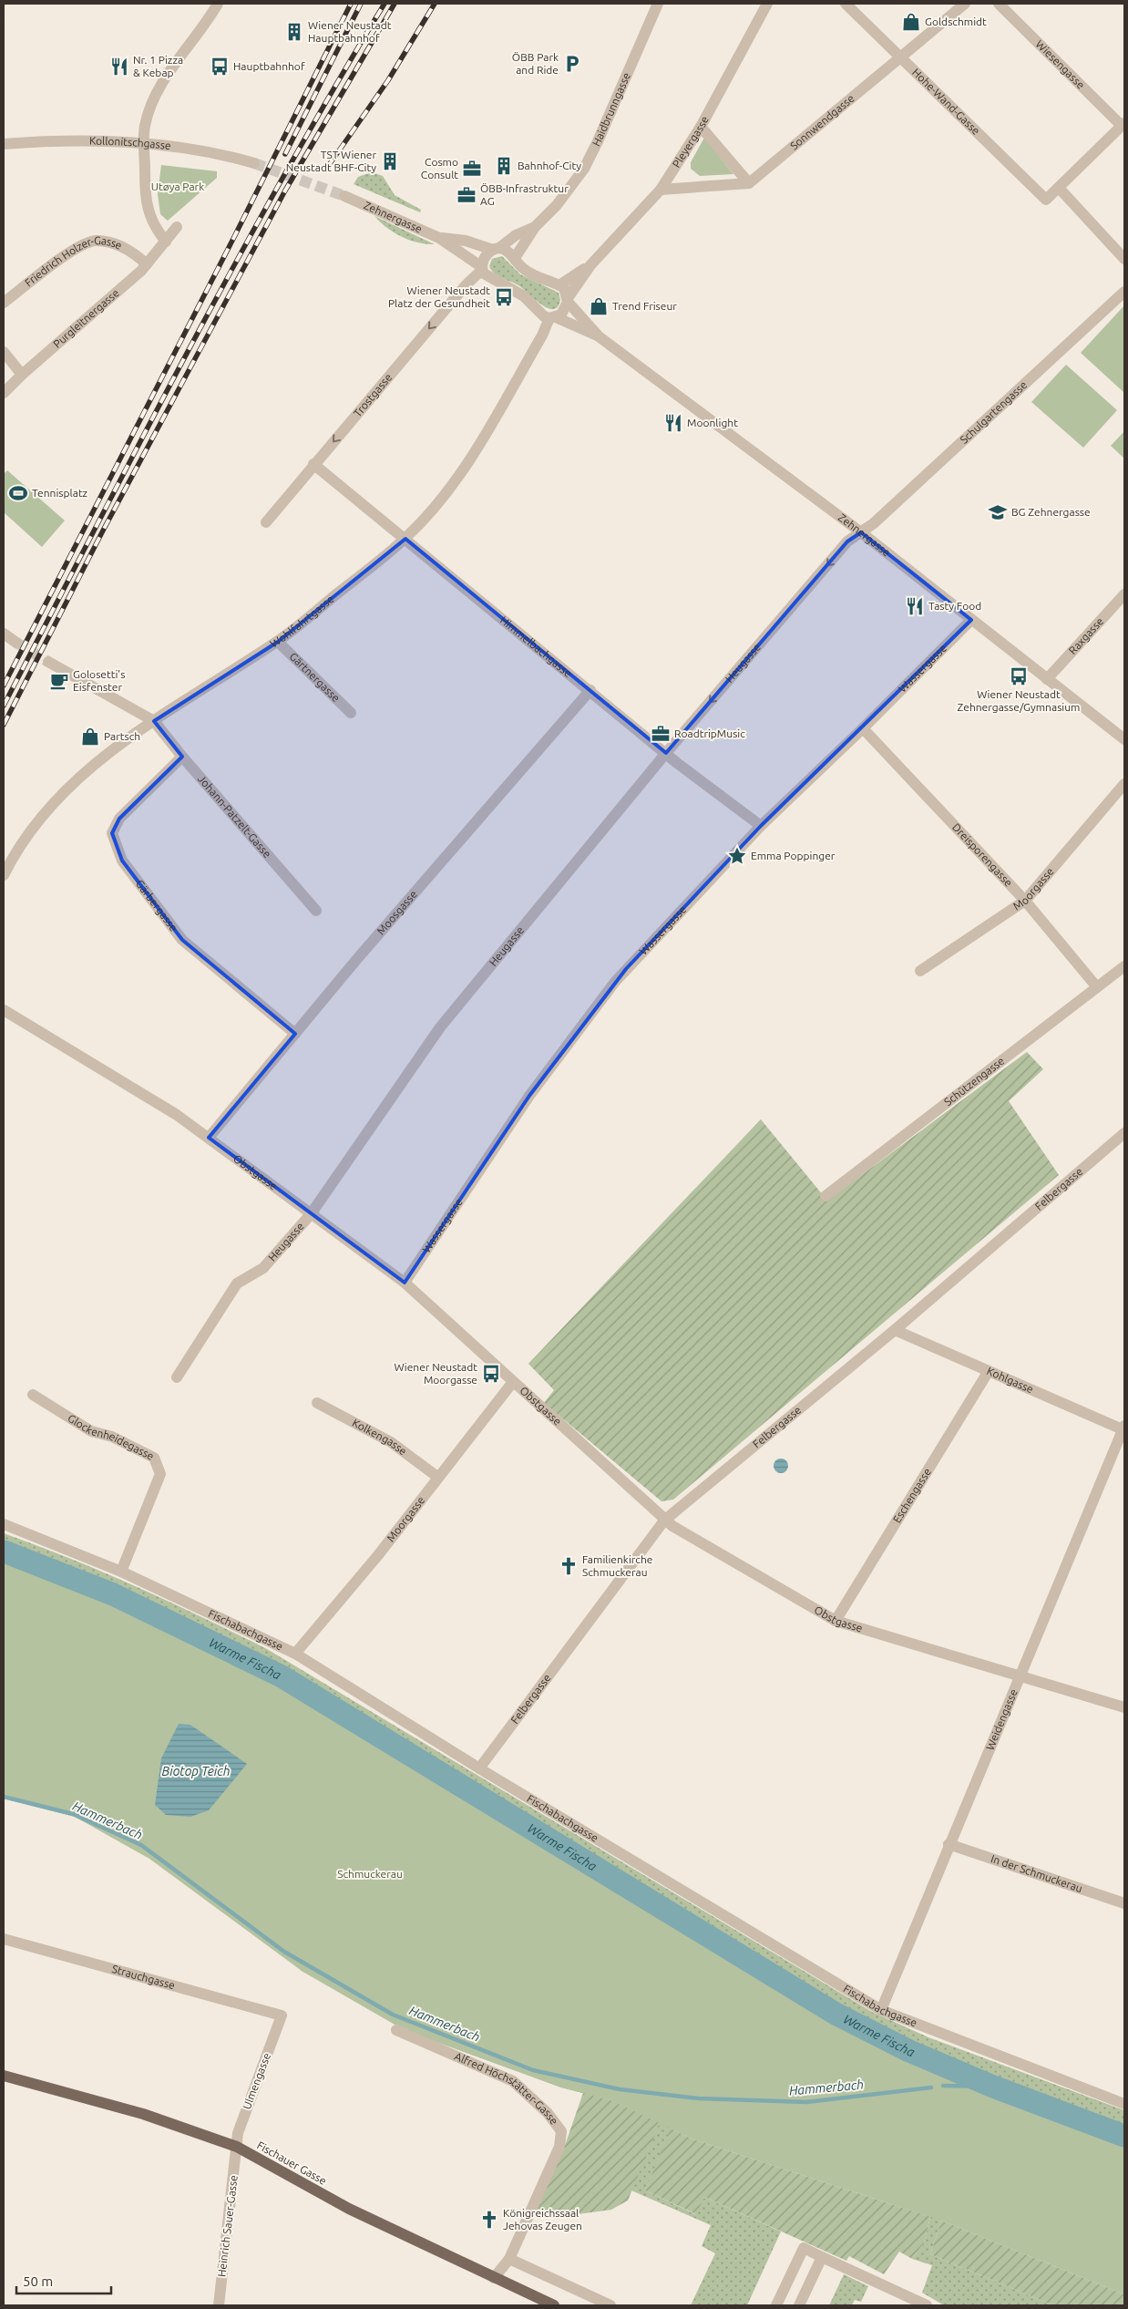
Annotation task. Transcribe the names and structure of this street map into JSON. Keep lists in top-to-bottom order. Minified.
{"streets":{"main road":["Fischauer Gasse"],"street":["Wiesengasse","Hohe-Wand-Gasse","Haidbrunngasse","Sonnwendgasse","Pleyergasse","Kollonitschgasse","Zehnergasse","Friedrich Holzer-Gasse","Purgleitnergasse","Trostgasse","Schulgartengasse","Wohlfahrtgasse","Raxgasse","Himmelbachgasse","Heugasse","Wassergasse","Gärtnergasse","Johann-Patzelt-Gasse","Dreisporengasse","Moorgasse","Gärbergasse","Moosgasse","Schützengasse","Obstgasse","Felbergasse","Kohlgasse","Glockenheidegasse","Kolkengasse","Eschengasse","Fischabachgasse","Weidengasse","In der Schmuckerau","Strauchgasse","Ulmengasse","Alfred Höchstätter-Gasse","Heinrich Sauer-Gasse"]},"crossings":[["Hohe-Wand-Gasse","Sonnwendgasse"],["Haidbrunngasse","Zehnergasse"],["Haidbrunngasse","Trostgasse"],["Pleyergasse","Zehnergasse"],["Pleyergasse","Wohlfahrtgasse"],["Zehnergasse","Trostgasse"],["Zehnergasse","Schulgartengasse"],["Zehnergasse","Wohlfahrtgasse"],["Zehnergasse","Raxgasse"],["Zehnergasse","Heugasse"],["Zehnergasse","Wassergasse"],["Friedrich Holzer-Gasse","Purgleitnergasse"],["Trostgasse","Himmelbachgasse"],["Schulgartengasse","Heugasse"],["Wohlfahrtgasse","Himmelbachgasse"],["Wohlfahrtgasse","Gärtnergasse"],["Wohlfahrtgasse","Johann-Patzelt-Gasse"],["Himmelbachgasse","Heugasse"],["Himmelbachgasse","Wassergasse"],["Himmelbachgasse","Moosgasse"],["Heugasse","Obstgasse"],["Wassergasse","Dreisporengasse"],["Wassergasse","Obstgasse"],["Johann-Patzelt-Gasse","Gärbergasse"],["Dreisporengasse","Moorgasse"],["Dreisporengasse","Schützengasse"],["Moorgasse","Obstgasse"],["Moorgasse","Kolkengasse"],["Moorgasse","Fischabachgasse"],["Gärbergasse","Moosgasse"],["Moosgasse","Obstgasse"],["Obstgasse","Felbergasse"],["Obstgasse","Eschengasse"],["Obstgasse","Weidengasse"],["Felbergasse","Kohlgasse"],["Felbergasse","Fischabachgasse"],["Kohlgasse","Eschengasse"],["Kohlgasse","Weidengasse"],["Glockenheidegasse","Fischabachgasse"],["Fischabachgasse","Weidengasse"],["Weidengasse","In der Schmuckerau"],["Strauchgasse","Ulmengasse"],["Ulmengasse","Fischauer Gasse"],["Ulmengasse","Heinrich Sauer-Gasse"],["Alfred Höchstätter-Gasse","Fischauer Gasse"],["Fischauer Gasse","Heinrich Sauer-Gasse"]],"one_way":["Trostgasse"],"water":["Warme Fischa","Biotop Teich","Hammerbach"],"parks":["Utøya Park","Schmuckerau"],"places":{"shop":["Goldschmidt","Trend Friseur","Partsch"],"building":["Wiener Neustadt Hauptbahnhof","TST Wiener Neustadt BHF-City","Bahnhof-City"],"parking":["ÖBB Park and Ride"],"restaurant":["Nr. 1 Pizza & Kebap","Moonlight","Tasty Food"],"bus stop":["Hauptbahnhof","Wiener Neustadt Platz der Gesundheit","Wiener Neustadt Zehnergasse/Gymnasium","Wiener Neustadt Moorgasse"],"office":["Cosmo Consult","ÖBB-Infrastruktur AG","RoadtripMusic"],"sports":["Tennisplatz"],"school or university":["BG Zehnergasse"],"cafe":["Golosetti's Eisfenster"],"place":["Emma Poppinger"],"church":["Familienkirche Schmuckerau","Königreichssaal Jehovas Zeugen"]},"scale_bar":"50 m"}
